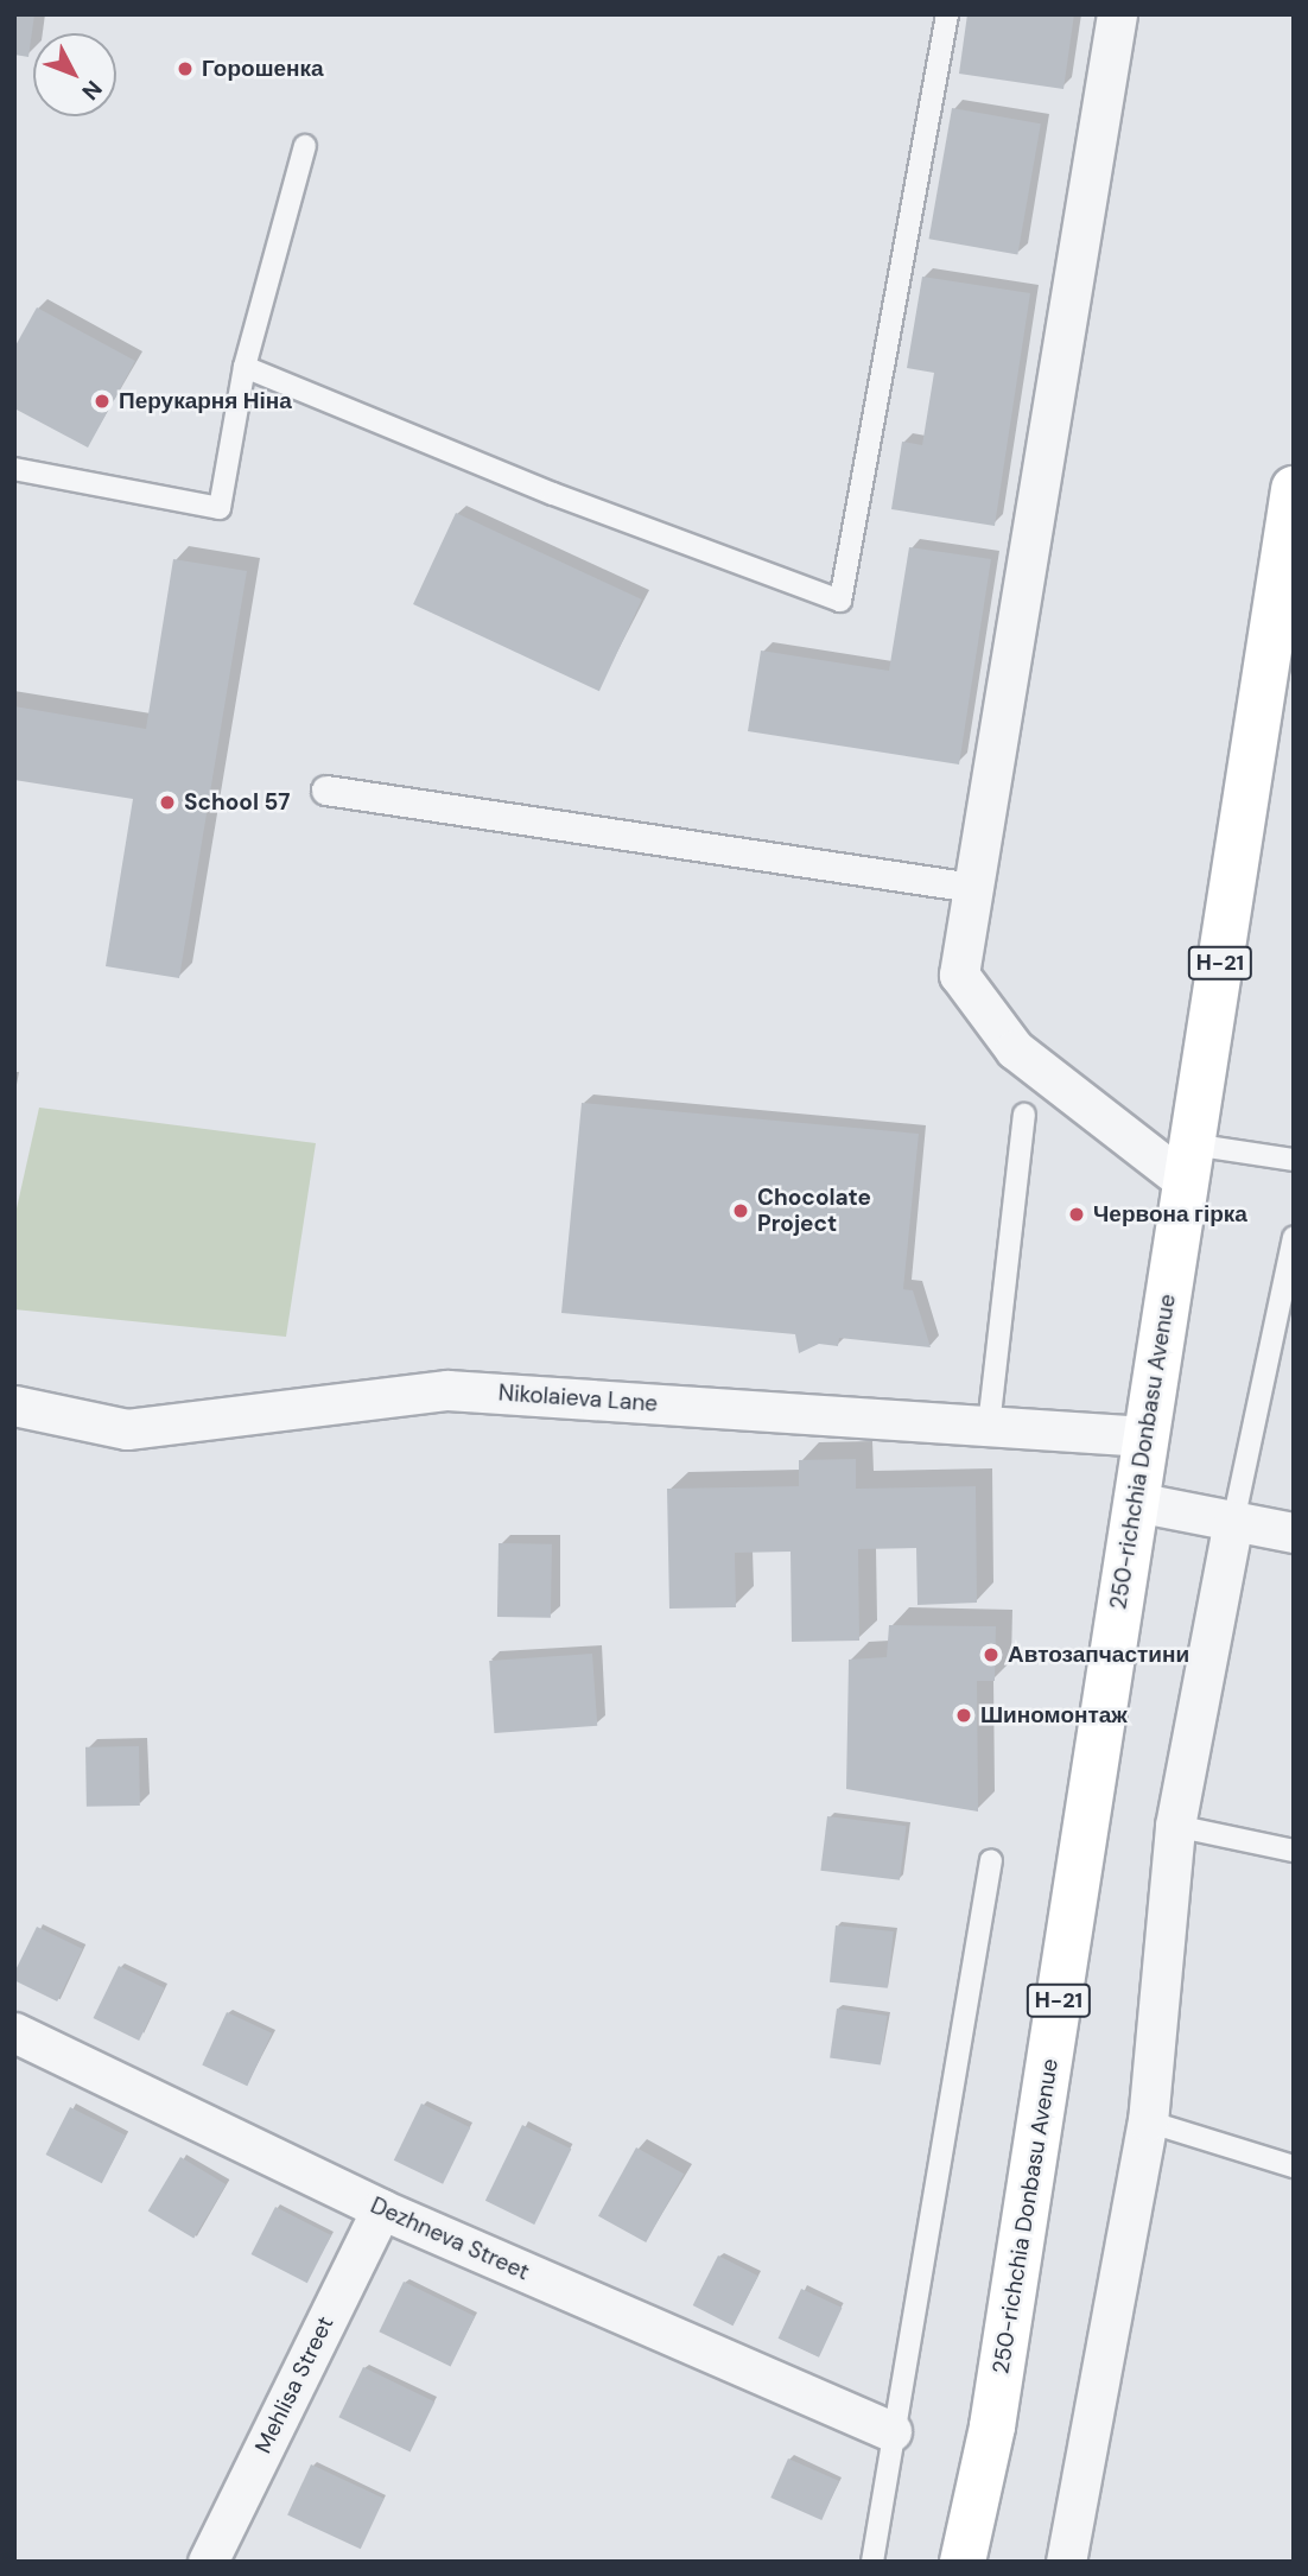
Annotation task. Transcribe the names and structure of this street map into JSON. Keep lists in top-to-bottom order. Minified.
{"streets":{"main road":["Н-21","250-richchia Donbasu Avenue"],"street":["Nikolaieva Lane","Dezhneva Street","Mehlisa Street"]},"crossings":[["Nikolaieva Lane","250-richchia Donbasu Avenue"],["Dezhneva Street","Mehlisa Street"]],"places":["Горошенка","Перукарня Ніна","School 57","Chocolate Project","Червона гірка","Автозапчастини","Шиномонтаж"],"north":"bottom right"}
